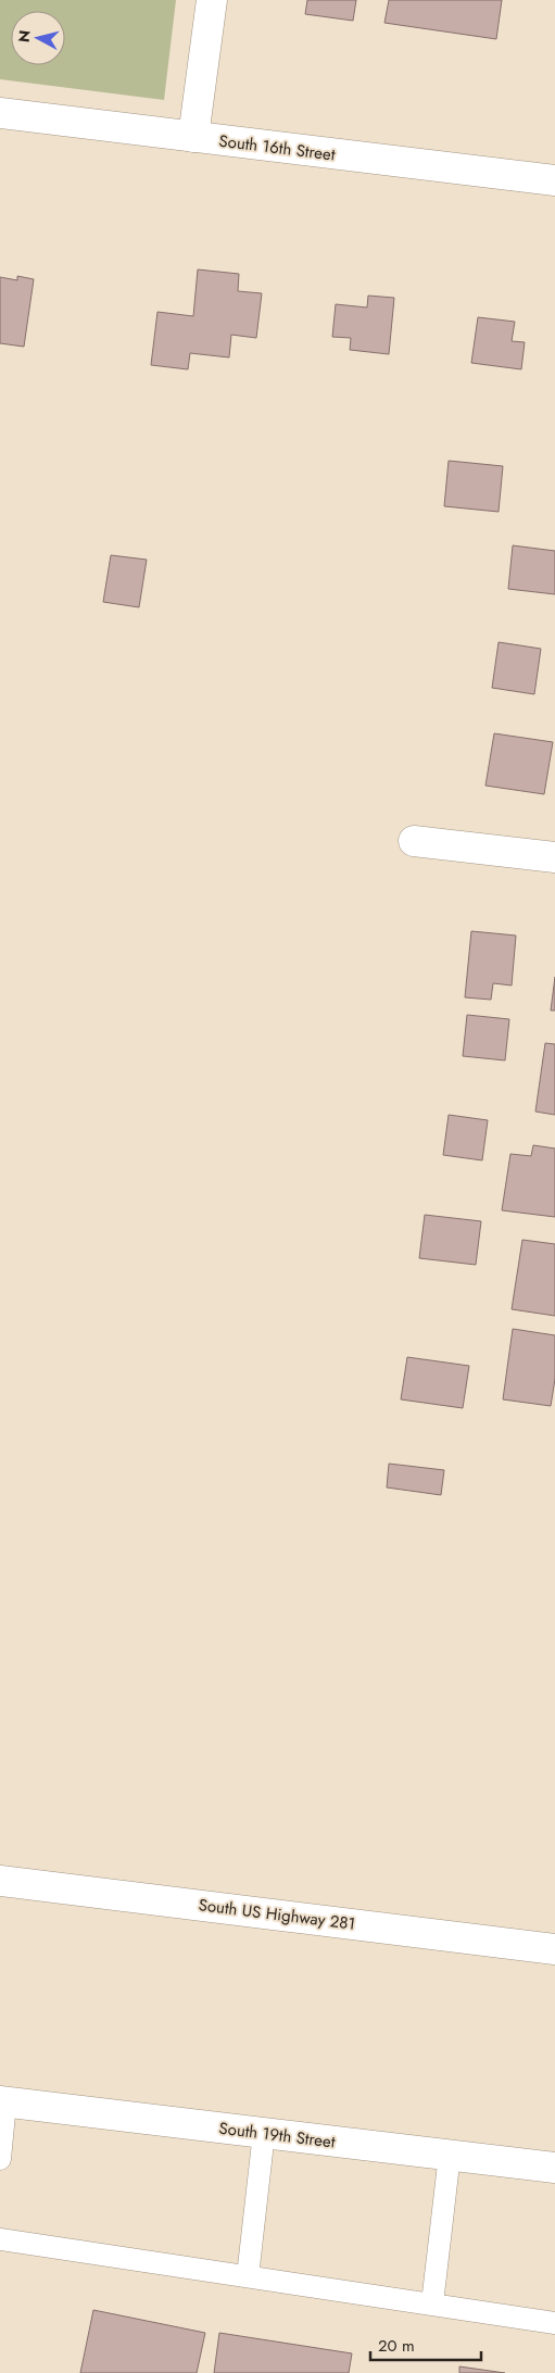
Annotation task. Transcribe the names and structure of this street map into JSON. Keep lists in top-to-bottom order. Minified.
{"streets":{"main road":["South 16th Street","South US Highway 281","South 19th Street"]},"scale_bar":"20 m","north":"left"}
